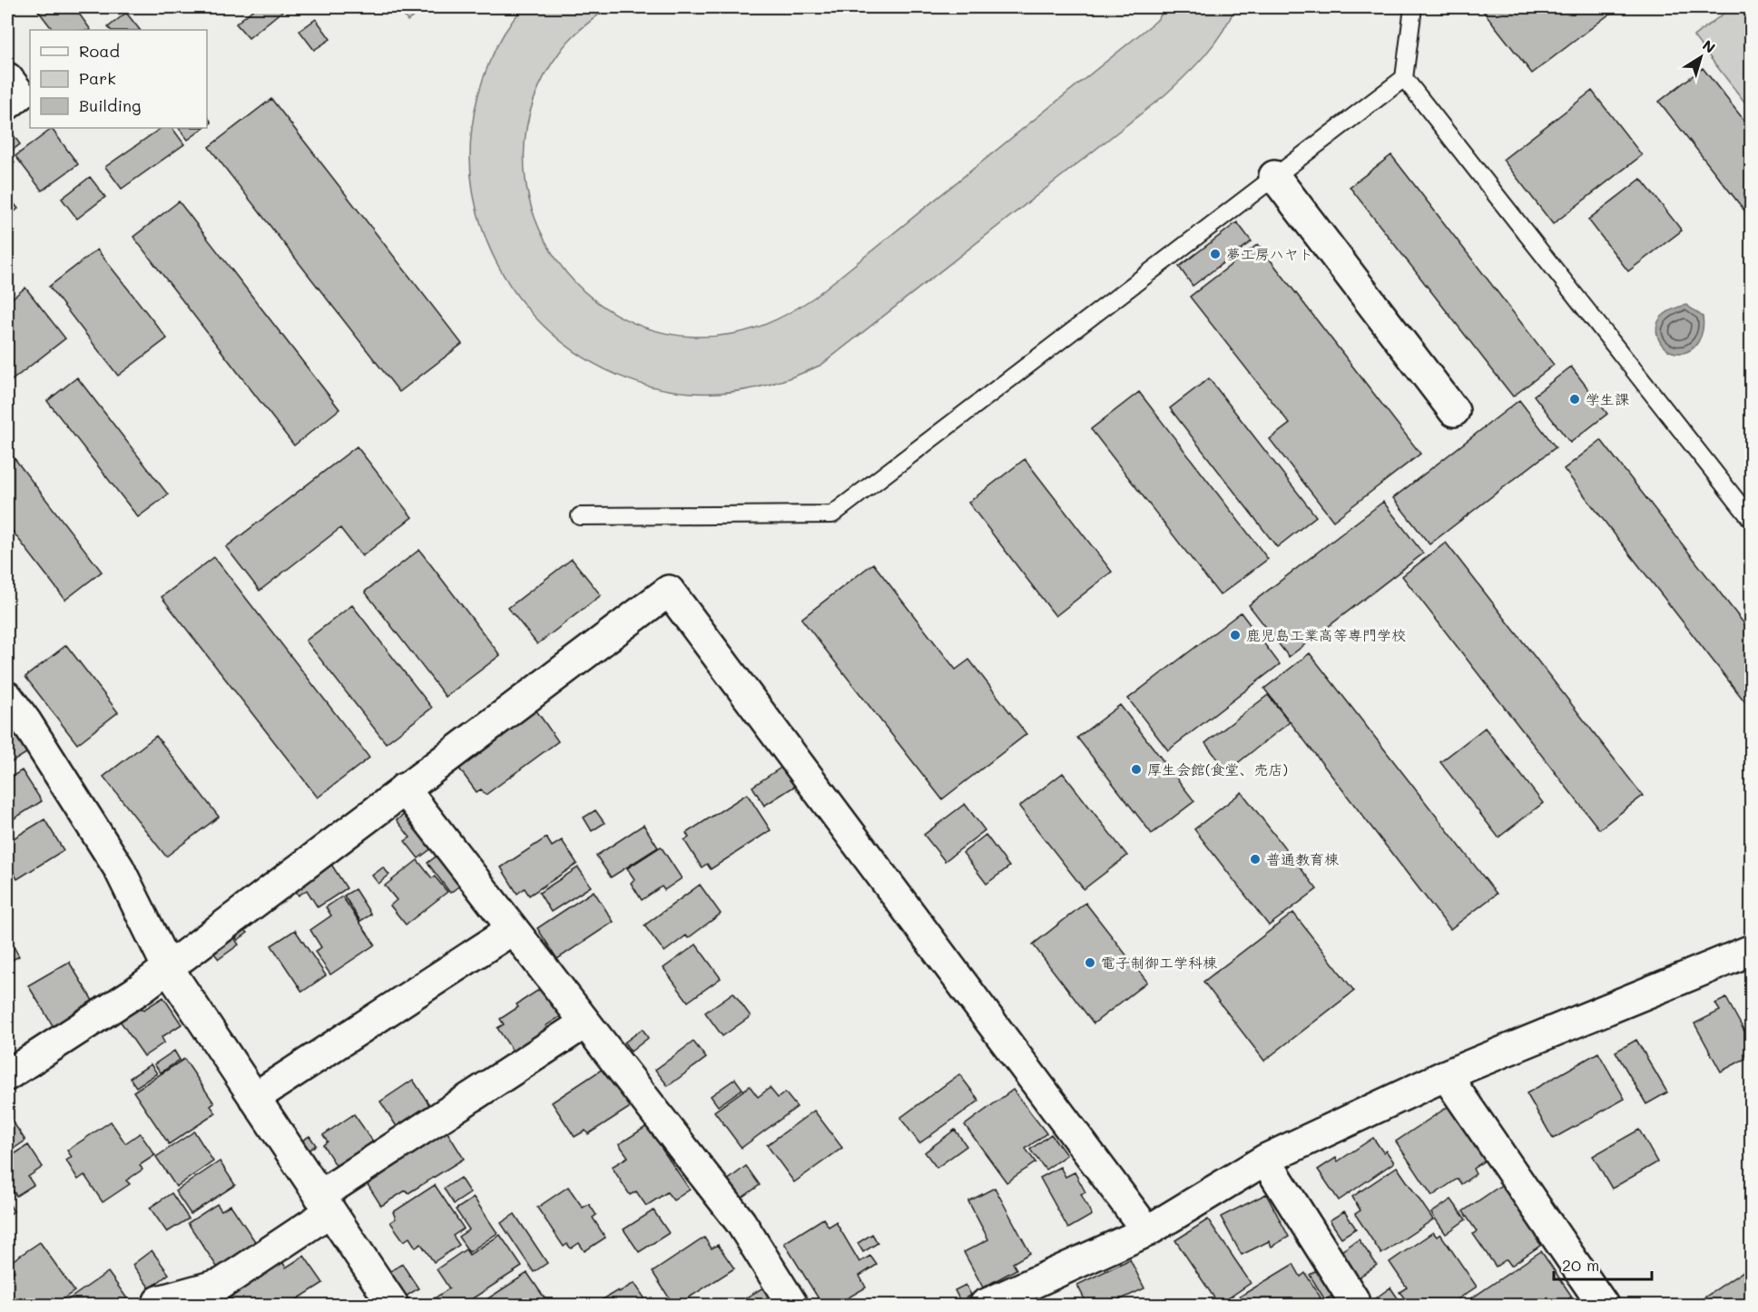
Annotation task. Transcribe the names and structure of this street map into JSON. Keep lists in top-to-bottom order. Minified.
{"places":["夢工房ハヤト","学生課","鹿児島工業高等専門学校","厚生会館(食堂、売店)","普通教育棟","電子制御工学科棟"],"legend":["Road","Park","Building"],"scale_bar":"20 m","north":"top right"}
